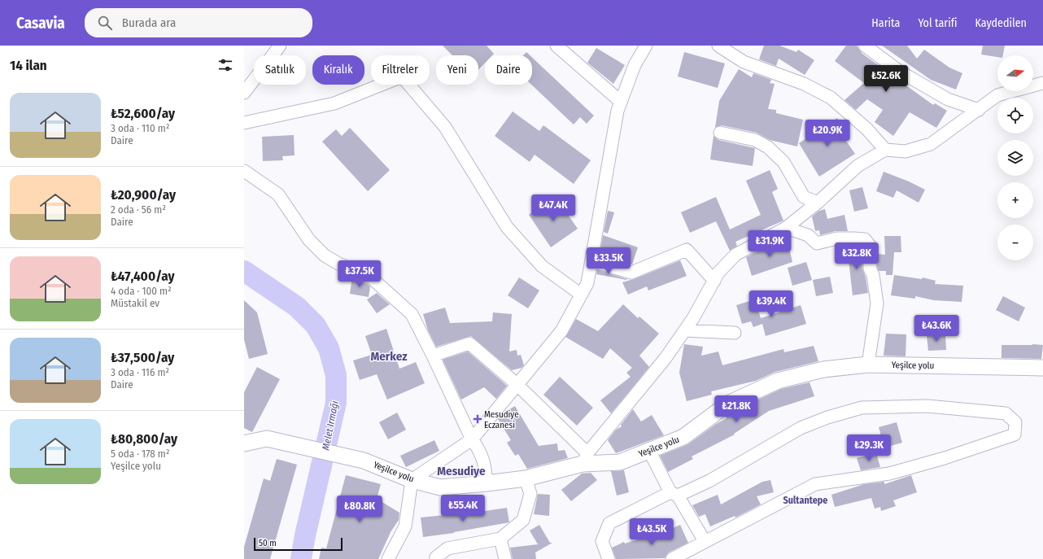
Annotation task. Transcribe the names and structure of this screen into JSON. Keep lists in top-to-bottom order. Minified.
{"streets":{"main road":["Yeşilce yolu"]},"districts":["Merkez","Mesudiye","Sultantepe"],"water":["Melet Irmağı"],"places":{"health":["Mesudiye Eczanesi"]},"scale_bar":"50 m","north":"right","page":{"header":"Casavia","search":"Burada ara","nav":["Harita","Yol tarifi","Kaydedilen"],"heading":"14 ilan","map_buttons":["+","−"],"chip":["Satılık","Kiralık","Filtreler","Yeni","Daire"],"price":["₺52.6K","₺20.9K","₺47.4K","₺31.9K","₺32.8K","₺33.5K","₺37.5K","₺39.4K","₺43.6K","₺21.8K","₺29.3K","₺55.4K","₺80.8K","₺43.5K"],"list":[{"name":"₺52,600/ay","note":"3 oda · 110 m² · Daire"},{"name":"₺20,900/ay","note":"2 oda · 56 m² · Daire"},{"name":"₺47,400/ay","note":"4 oda · 100 m² · Müstakil ev"},{"name":"₺37,500/ay","note":"3 oda · 116 m² · Daire"},{"name":"₺80,800/ay","note":"5 oda · 178 m² · Yeşilce yolu"}],"scale":"50 m"}}
